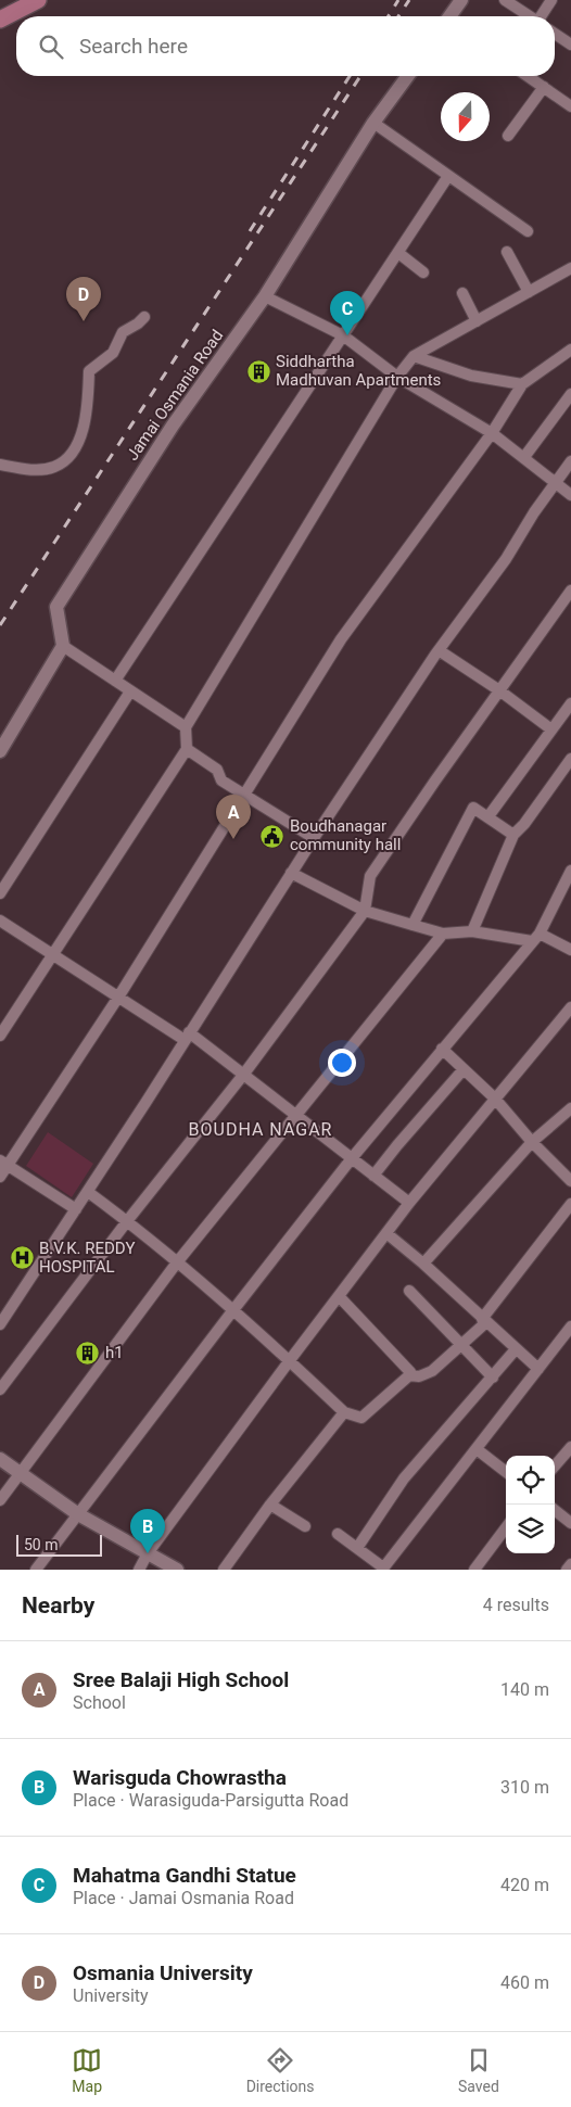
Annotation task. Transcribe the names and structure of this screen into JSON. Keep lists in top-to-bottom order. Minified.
{"streets":{"street":["Jamai Osmania Road"]},"districts":["BOUDHA NAGAR"],"places":{"building":["Siddhartha Madhuvan Apartments","h1"],"public building":["Boudhanagar community hall"],"hospital":["B.V.K. REDDY HOSPITAL"]},"scale_bar":"50 m","north":"bottom","page":{"search":"Search here","pins":["D","C","A","B"],"scale":"50 m","heading":["Nearby","4 results"],"list":[{"mark":"A","name":"Sree Balaji High School","note":"School","value":"140 m"},{"mark":"B","name":"Warisguda Chowrastha","note":"Place · Warasiguda-Parsigutta Road","value":"310 m"},{"mark":"C","name":"Mahatma Gandhi Statue","note":"Place · Jamai Osmania Road","value":"420 m"},{"mark":"D","name":"Osmania University","note":"University","value":"460 m"}],"nav":["Map","Directions","Saved"]}}
